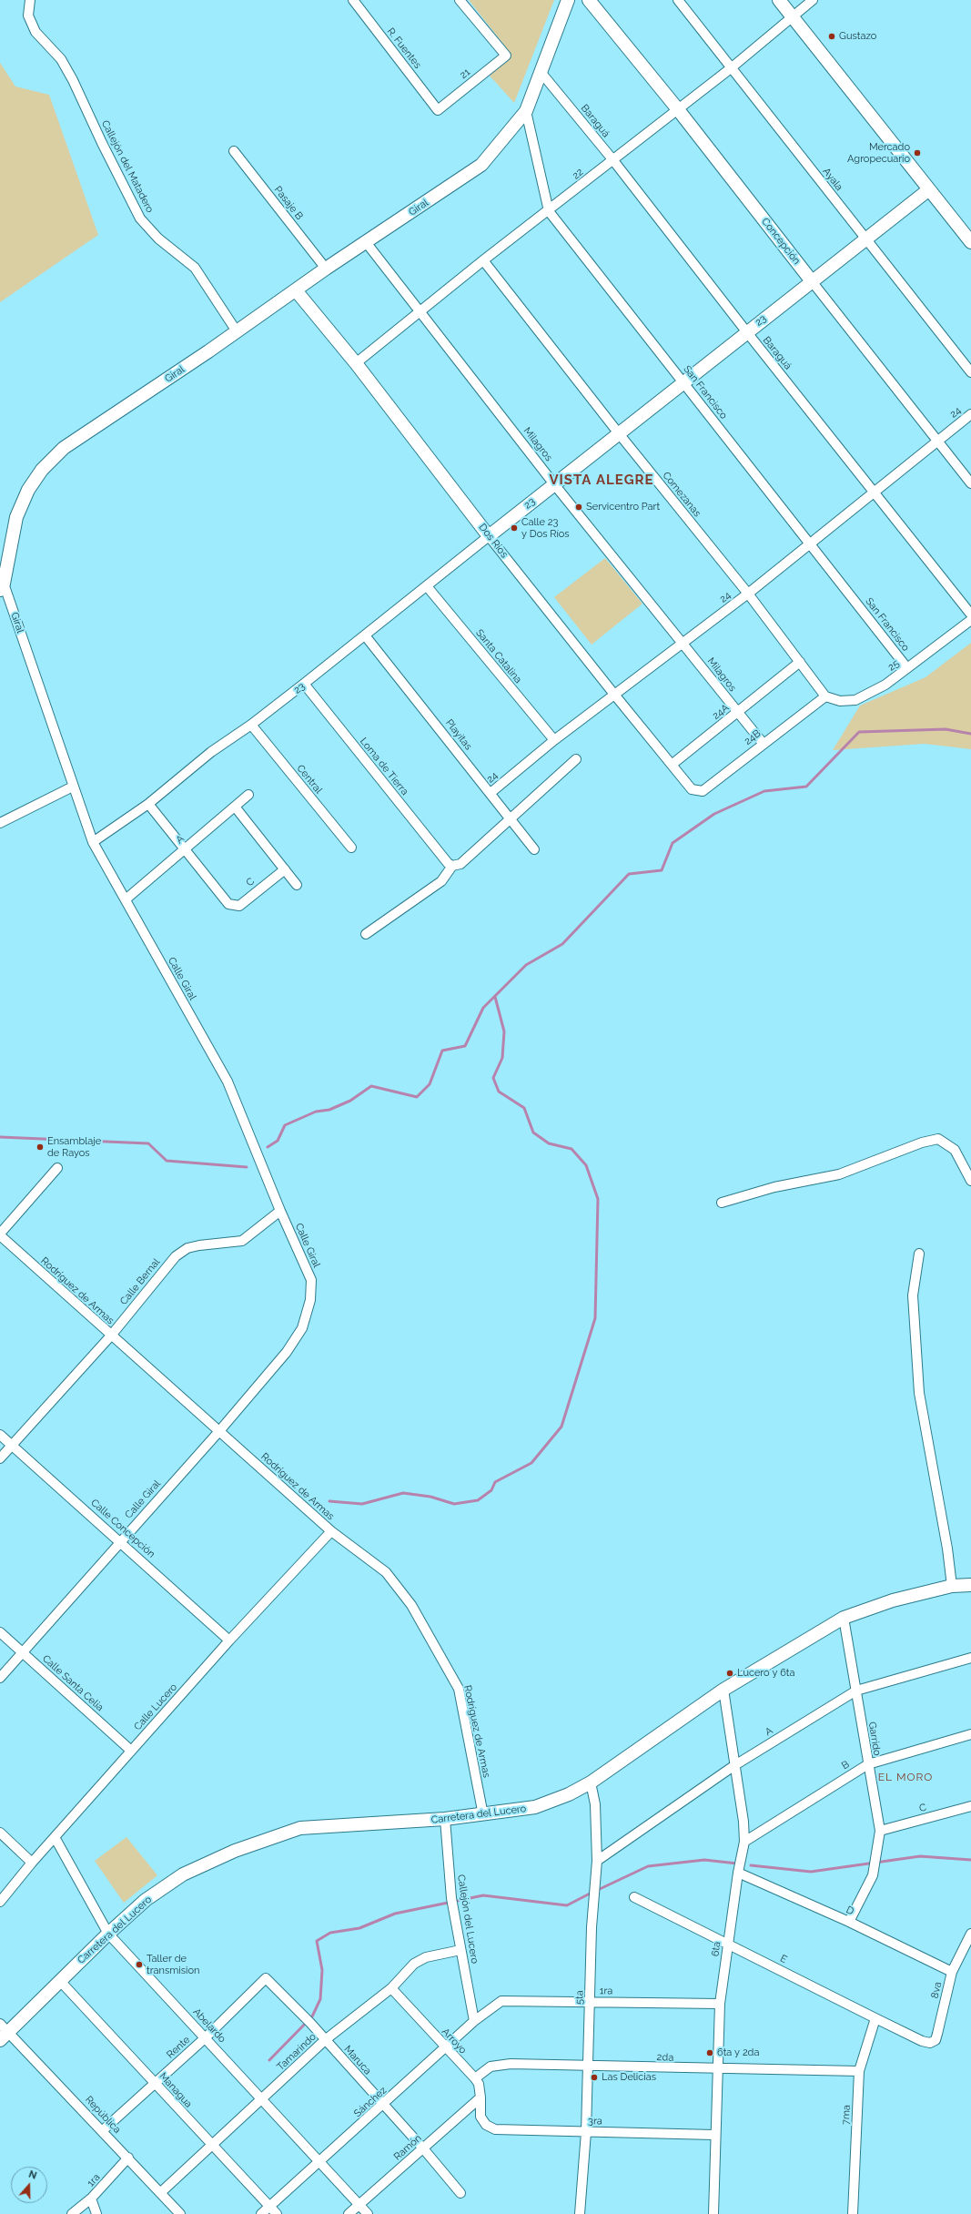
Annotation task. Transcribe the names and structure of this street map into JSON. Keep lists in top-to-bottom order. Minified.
{"streets":{"street":["R. Fuentes","21","Baraguá","Callejón del Matadero","22","Ayala","Pasaje B","Giral","Concepción","23","San Francisco","24","Milagros","Comezanas","Dos Ríos","Santa Catalina","25","24A","Playitas","24B","Loma de Tierra","Central","A","C","Calle Giral","Calle Bernal","Rodríguez de Armas","Calle Concepción","Calle Santa Celia","Calle Lucero","Garrido","B","Carretera del Lucero","D","Callejón del Lucero","6ta","E","8va","1ra","5ta","Abelardo","Arroyo","Rente","Tamarindo","2da","Maruca","Managua","Sánchez","República","7ma","3ra","Ramón"]},"crossings":[["R. Fuentes","21"],["Baraguá","22"],["Baraguá","Giral"],["Baraguá","23"],["Baraguá","24"],["Callejón del Matadero","Giral"],["22","Ayala"],["22","Concepción"],["22","San Francisco"],["22","Milagros"],["22","Comezanas"],["22","Dos Ríos"],["Ayala","23"],["Pasaje B","Giral"],["Giral","23"],["Giral","San Francisco"],["Giral","Milagros"],["Giral","Dos Ríos"],["Giral","Calle Giral"],["Concepción","23"],["Concepción","24"],["23","San Francisco"],["23","Milagros"],["23","Comezanas"],["23","Dos Ríos"],["23","Santa Catalina"],["23","Playitas"],["23","Loma de Tierra"],["23","Central"],["23","Calle Giral"],["San Francisco","24"],["San Francisco","25"],["24","Milagros"],["24","Comezanas"],["24","Dos Ríos"],["24","Santa Catalina"],["24","Playitas"],["Milagros","24A"],["Milagros","24B"],["Comezanas","25"],["Comezanas","24A"],["Comezanas","24B"],["Dos Ríos","24A"],["Dos Ríos","24B"],["25","24B"],["A","C"],["A","Calle Giral"],["A","Garrido"],["A","6ta"],["A","5ta"],["C","Garrido"],["Calle Giral","Calle Bernal"],["Calle Giral","Rodríguez de Armas"],["Calle Giral","Calle Concepción"],["Calle Giral","Calle Santa Celia"],["Calle Bernal","Rodríguez de Armas"],["Calle Bernal","Calle Concepción"],["Rodríguez de Armas","Calle Lucero"],["Rodríguez de Armas","Carretera del Lucero"],["Calle Concepción","Calle Lucero"],["Calle Santa Celia","Calle Lucero"],["Calle Lucero","Abelardo"],["Garrido","B"],["Garrido","Carretera del Lucero"],["Garrido","D"],["B","6ta"],["Carretera del Lucero","Callejón del Lucero"],["Carretera del Lucero","6ta"],["Carretera del Lucero","5ta"],["Carretera del Lucero","Abelardo"],["Carretera del Lucero","Managua"],["Carretera del Lucero","República"],["D","6ta"],["D","8va"],["Callejón del Lucero","Tamarindo"],["Callejón del Lucero","Sánchez"],["6ta","E"],["6ta","1ra"],["6ta","2da"],["6ta","3ra"],["E","8va"],["E","7ma"],["1ra","5ta"],["1ra","Sánchez"],["1ra","República"],["5ta","2da"],["5ta","3ra"],["Abelardo","Rente"],["Abelardo","Tamarindo"],["Abelardo","Sánchez"],["Abelardo","Ramón"],["Arroyo","Tamarindo"],["Arroyo","2da"],["Arroyo","Sánchez"],["Arroyo","3ra"],["Arroyo","Ramón"],["Rente","Maruca"],["Rente","Managua"],["Rente","República"],["Tamarindo","Maruca"],["Tamarindo","Managua"],["Tamarindo","República"],["2da","7ma"],["Maruca","Sánchez"],["Maruca","Ramón"],["Managua","Sánchez"]],"districts":["VISTA ALEGRE","EL MORO"],"places":["Gustazo","Mercado Agropecuario","Servicentro Part","Calle 23 y Dos Ríos","Ensamblaje de Rayos","Lucero y 6ta","Taller de transmision","6ta y 2da","Las Delicias"],"north":"top"}
